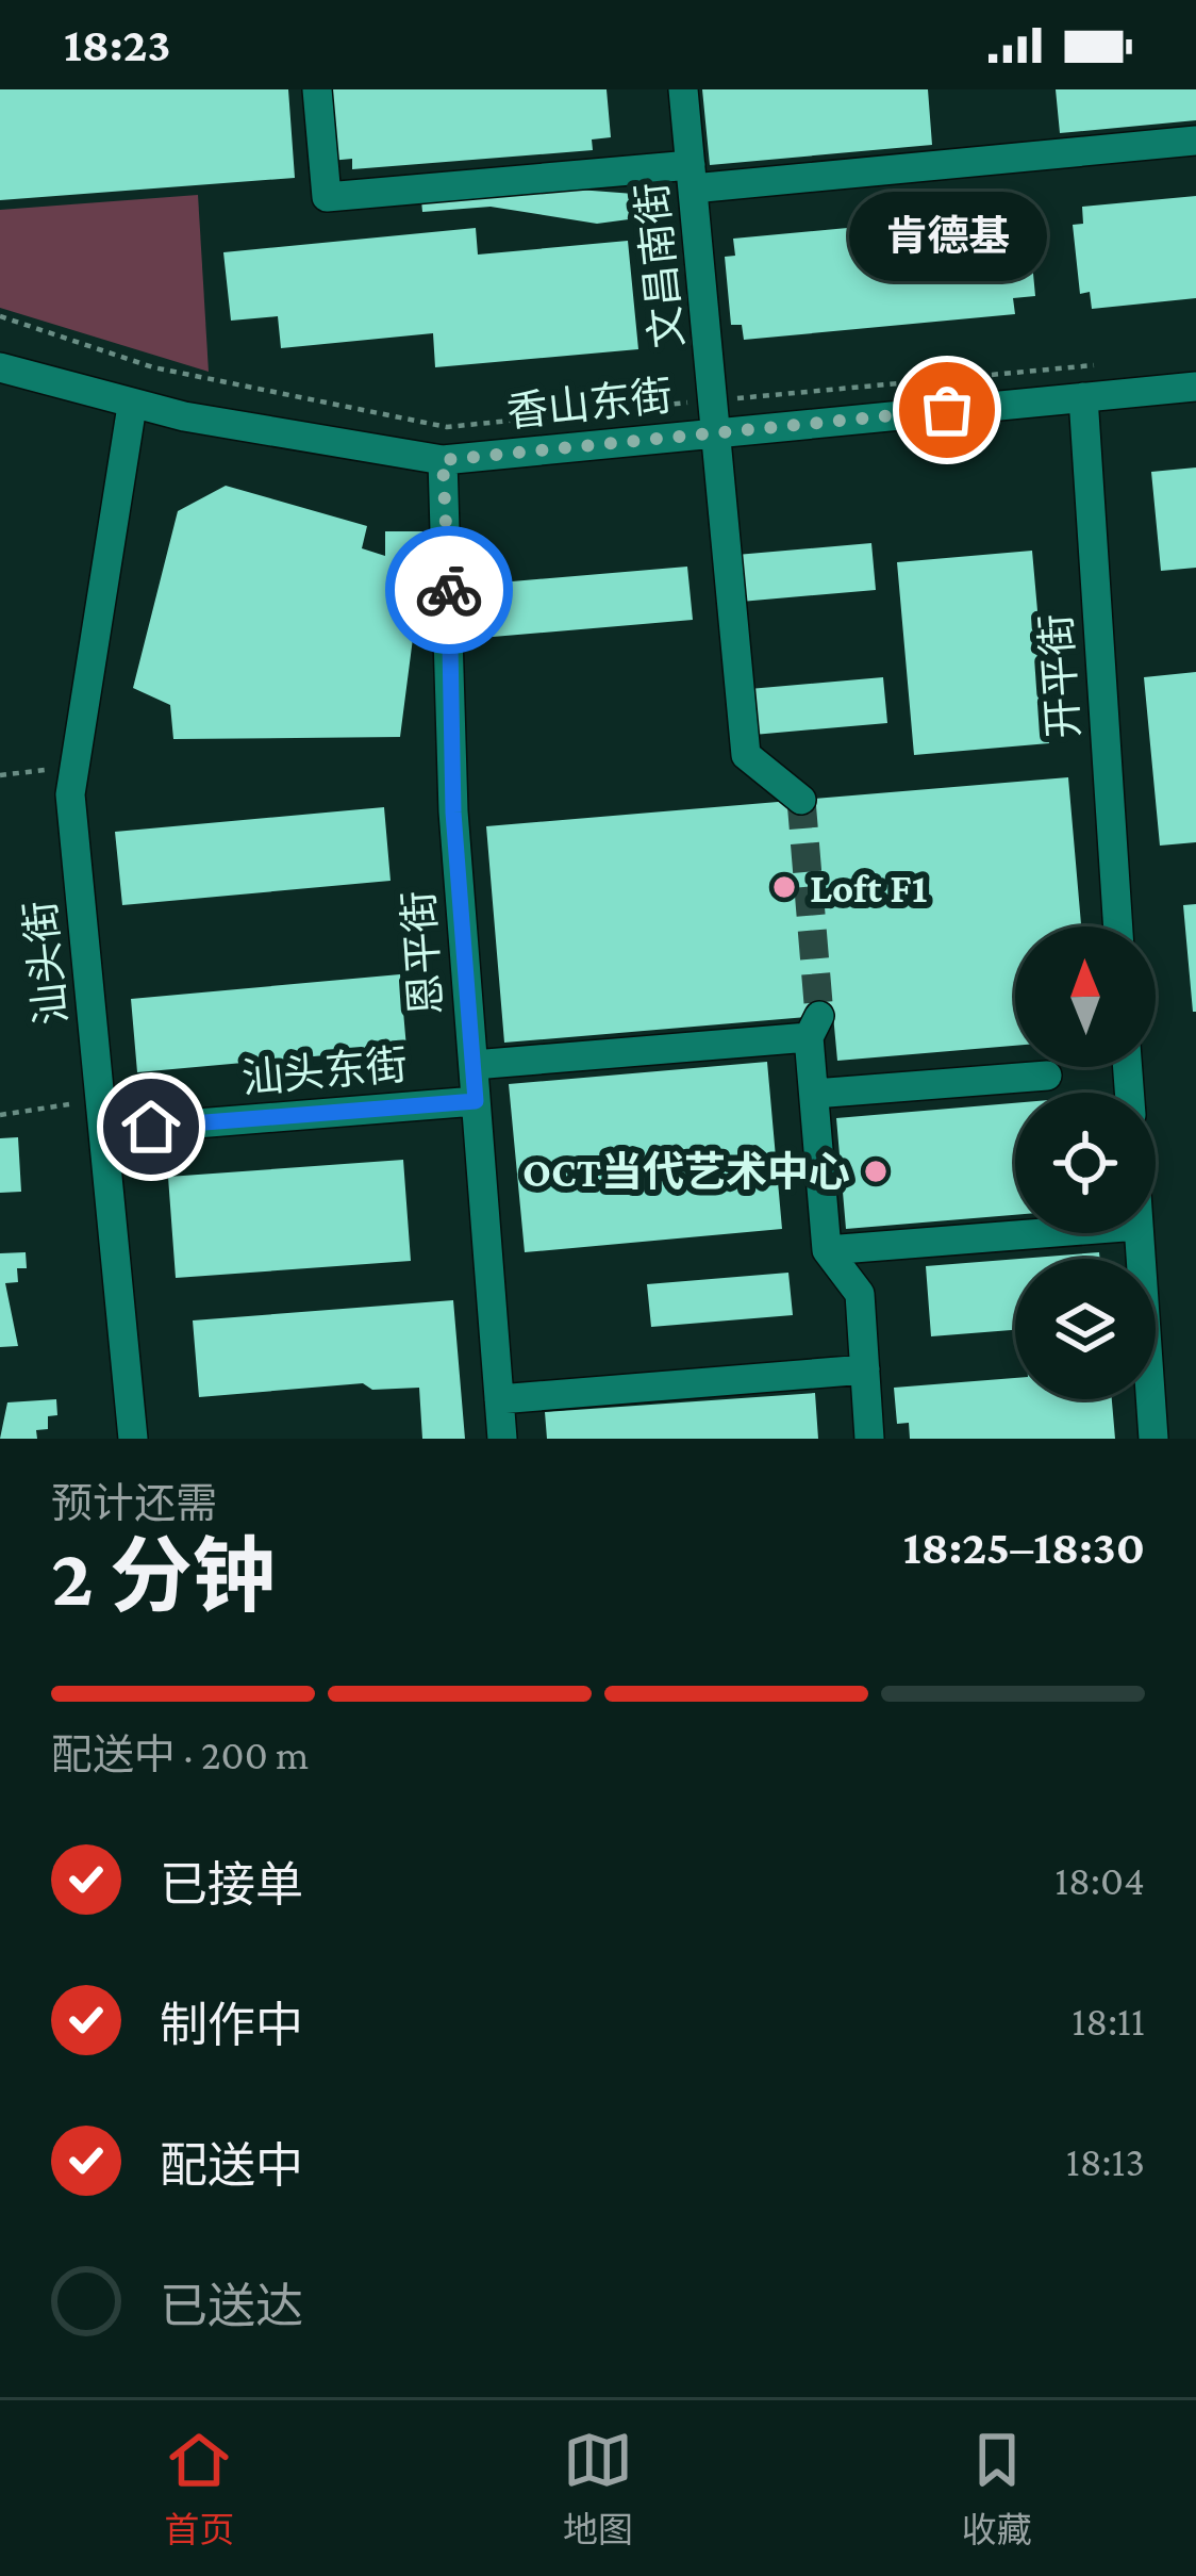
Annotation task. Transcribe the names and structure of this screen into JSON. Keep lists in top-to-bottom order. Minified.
{"streets":{"street":["文昌南街","香山东街","开平街","恩平街","汕头街","汕头东街"]},"crossings":[["文昌南街","香山东街"],["香山东街","开平街"],["香山东街","恩平街"],["香山东街","汕头街"],["恩平街","汕头东街"],["汕头街","汕头东街"]],"places":["肯德基","Loft F1","OCT当代艺术中心"],"north":"top","page":{"status":"18:23","bubble":"肯德基","heading":["2 分钟","预计还需","18:25–18:30"],"bar":"配送中 · 200 m","list":[["已接单","18:04"],["制作中","18:11"],["配送中","18:13"],"已送达"],"tabs":["首页","地图","收藏"]}}
